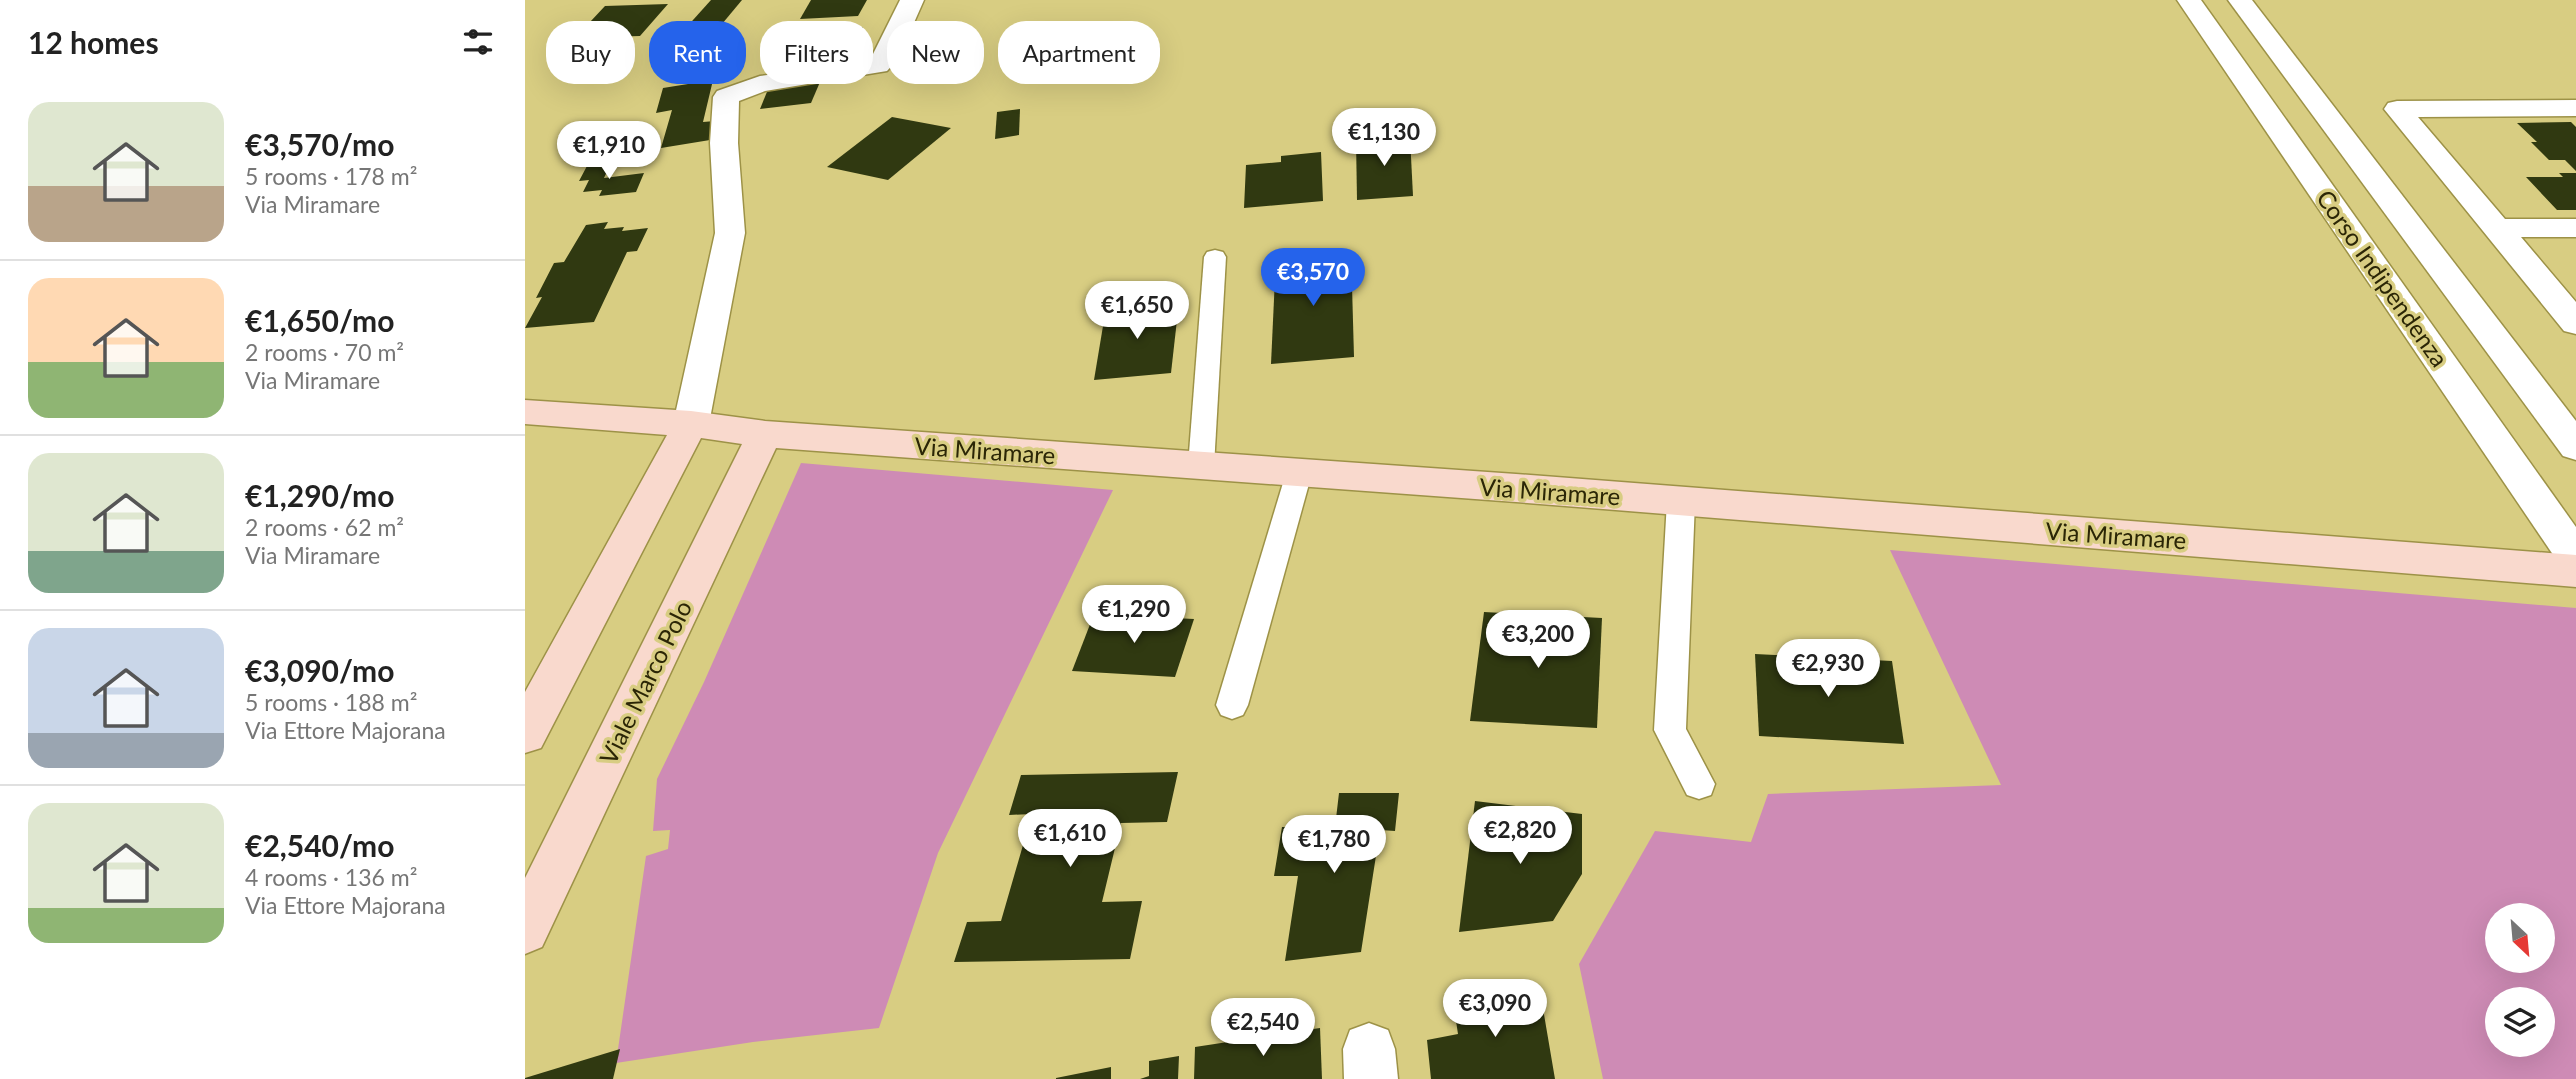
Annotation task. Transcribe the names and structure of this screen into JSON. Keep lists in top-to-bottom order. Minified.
{"streets":{"street":["Corso Indipendenza","Via Miramare","Viale Marco Polo"]},"crossings":[["Via Miramare","Viale Marco Polo"]],"north":"bottom right","page":{"heading":"12 homes","chip":["Buy","Rent","Filters","New","Apartment"],"list":[{"name":"€3,570/mo","note":"5 rooms · 178 m² · Via Miramare"},{"name":"€1,650/mo","note":"2 rooms · 70 m² · Via Miramare"},{"name":"€1,290/mo","note":"2 rooms · 62 m² · Via Miramare"},{"name":"€3,090/mo","note":"5 rooms · 188 m² · Via Ettore Majorana"},{"name":"€2,540/mo","note":"4 rooms · 136 m² · Via Ettore Majorana"}],"price":["€1,130","€1,910","€3,570","€1,650","€1,290","€3,200","€2,930","€2,820","€1,610","€1,780","€3,090","€2,540"]}}
